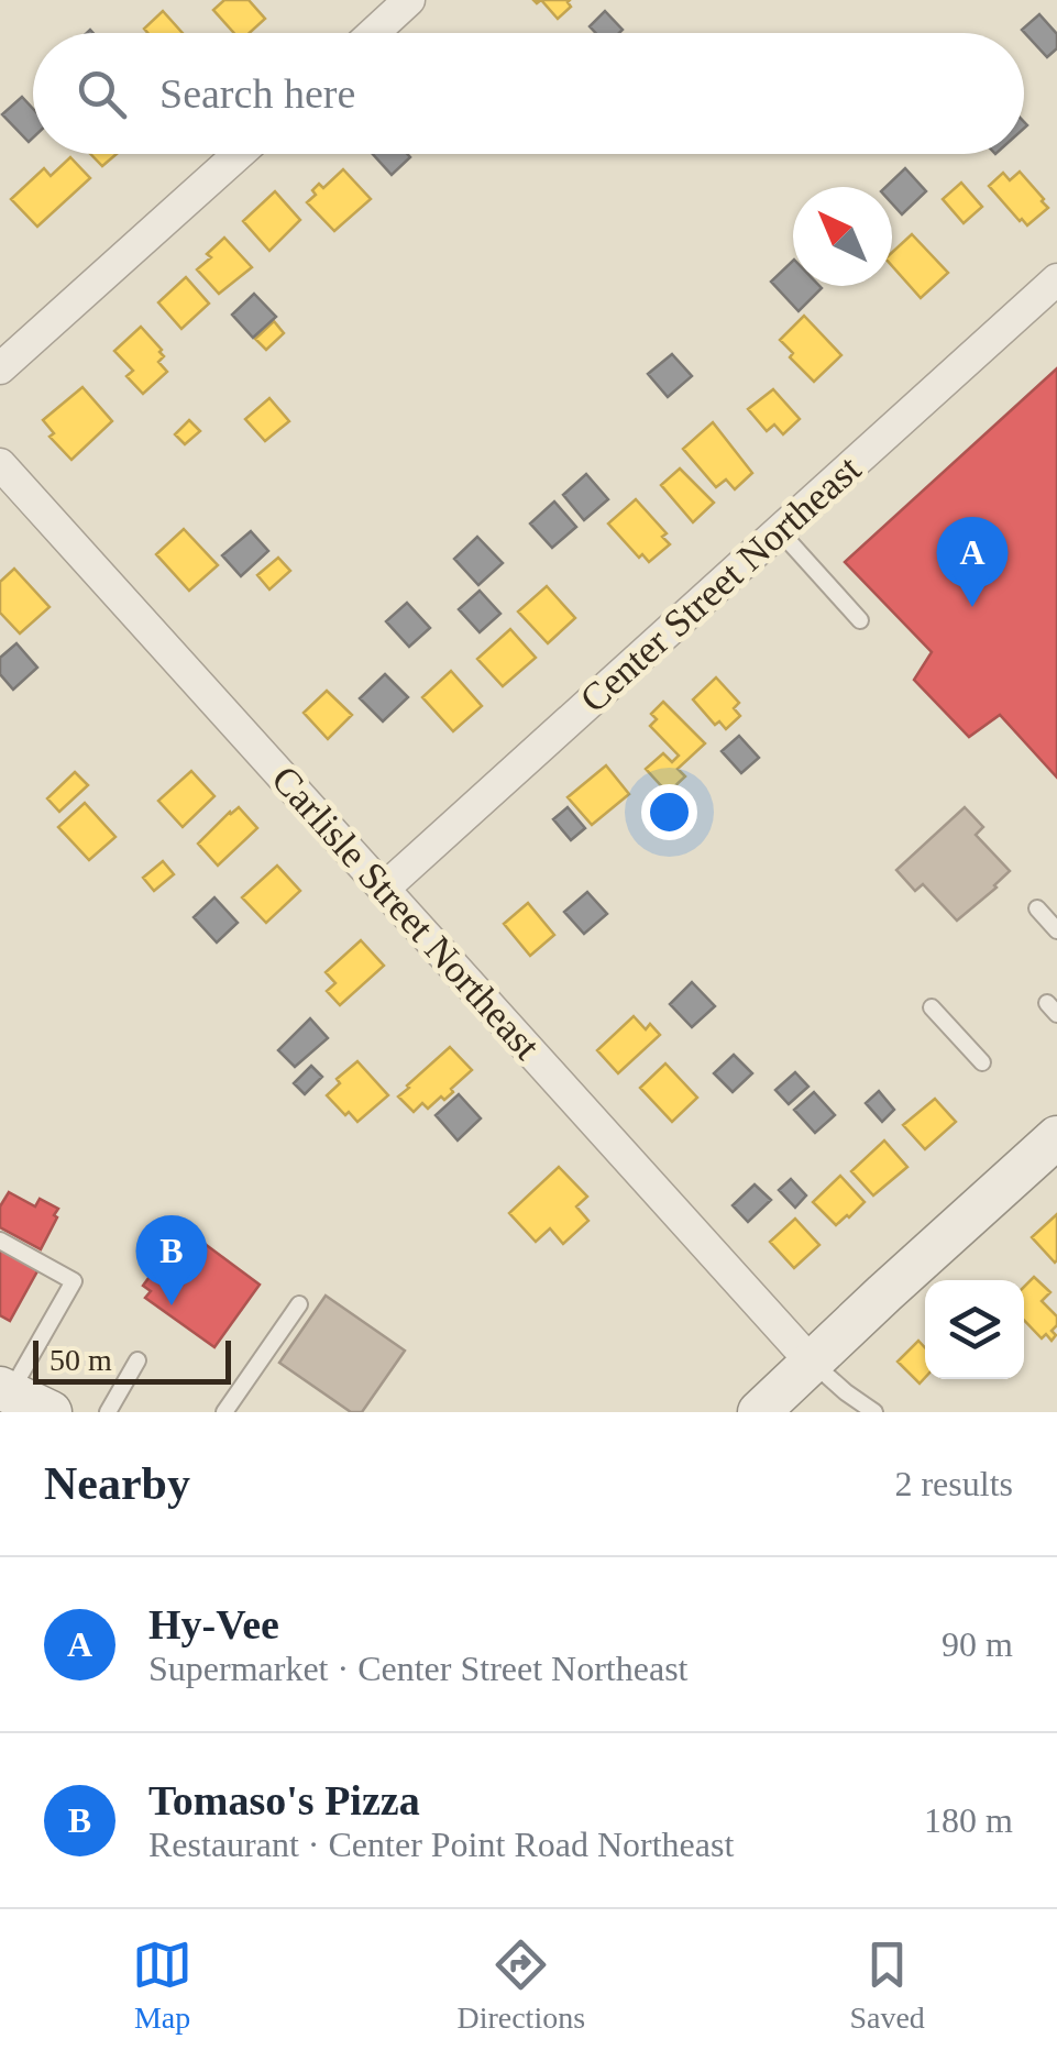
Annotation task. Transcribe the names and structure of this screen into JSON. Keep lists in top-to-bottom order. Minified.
{"streets":{"street":["Center Street Northeast","Carlisle Street Northeast"]},"crossings":[["Center Street Northeast","Carlisle Street Northeast"]],"scale_bar":"50 m","north":"top left","page":{"search":"Search here","pins":["A","B"],"scale":"50 m","heading":["Nearby","2 results"],"list":[{"mark":"A","name":"Hy-Vee","note":"Supermarket · Center Street Northeast","value":"90 m"},{"mark":"B","name":"Tomaso's Pizza","note":"Restaurant · Center Point Road Northeast","value":"180 m"}],"nav":["Map","Directions","Saved"]}}
